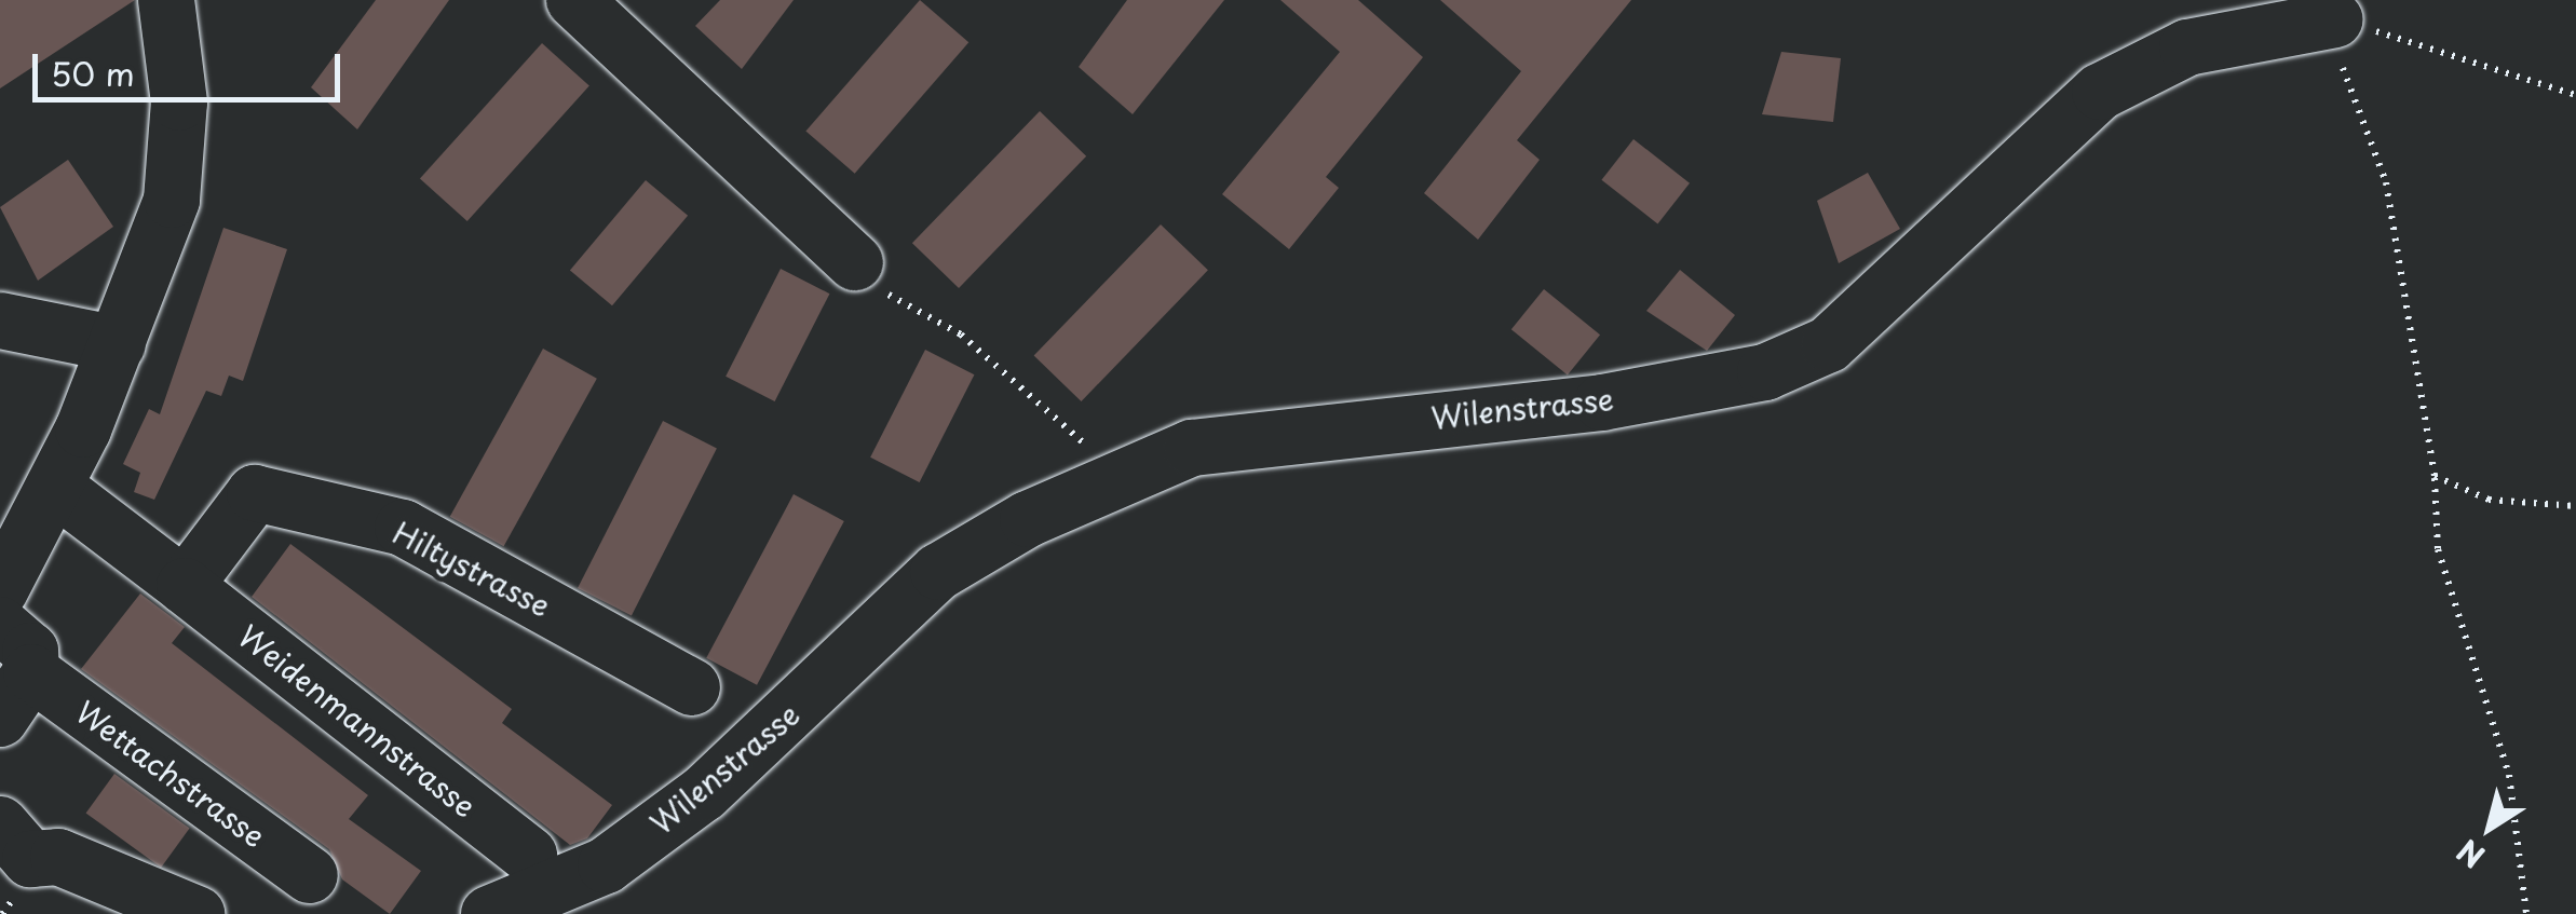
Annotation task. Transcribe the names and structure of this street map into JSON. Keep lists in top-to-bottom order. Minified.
{"streets":{"street":["Wilenstrasse","Hiltystrasse","Weidenmannstrasse","Wettachstrasse"]},"crossings":[["Hiltystrasse","Weidenmannstrasse"]],"scale_bar":"50 m","north":"bottom left"}
